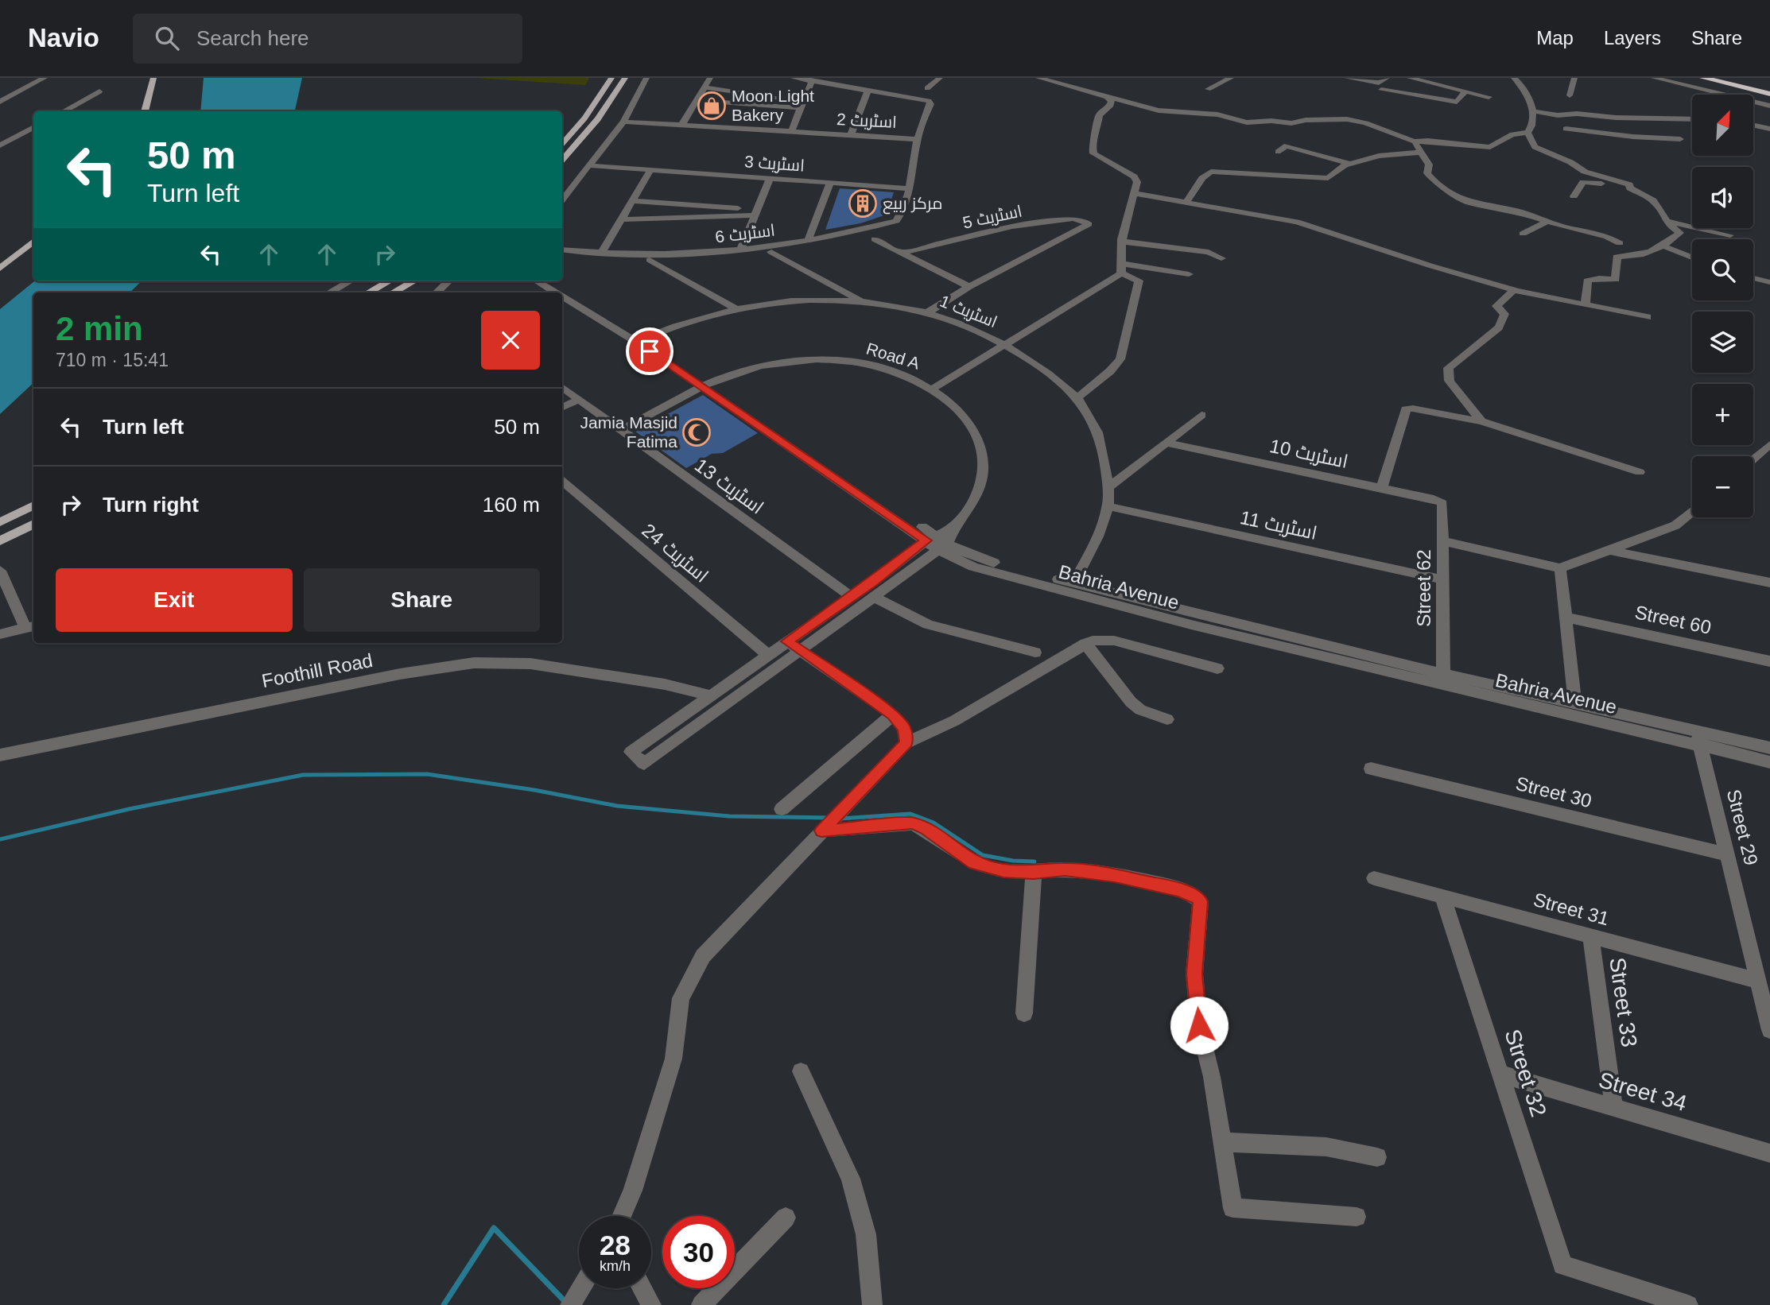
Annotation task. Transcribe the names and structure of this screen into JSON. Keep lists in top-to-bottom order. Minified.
{"streets":{"street":["اسٹریٹ 2","اسٹریٹ 3","اسٹریٹ 5","اسٹریٹ 6","اسٹریٹ 1","Road A","اسٹریٹ 10","اسٹریٹ 13","اسٹریٹ 11","اسٹریٹ 24","Bahria Avenue","Street 62","Street 60","Foothill Road","Street 30","Street 29","Street 31","Street 33","Street 32","Street 34"]},"crossings":[["اسٹریٹ 3","اسٹریٹ 6"],["اسٹریٹ 1","اسٹریٹ 11"],["اسٹریٹ 1","Bahria Avenue"],["Road A","اسٹریٹ 13"],["Road A","اسٹریٹ 24"],["Road A","Bahria Avenue"],["Road A","Foothill Road"],["اسٹریٹ 10","Street 62"],["اسٹریٹ 11","Street 62"],["Bahria Avenue","Street 62"],["Bahria Avenue","Street 29"],["Street 30","Street 29"],["Street 29","Street 31"],["Street 31","Street 33"],["Street 31","Street 32"],["Street 33","Street 34"],["Street 32","Street 34"]],"places":{"shop":["Moon Light Bakery"],"building":["مرکز ربیع"],"mosque":["Jamia Masjid Fatima"]},"north":"top right","page":{"header":"Navio","search":"Search here","nav":["Map","Layers","Share"],"map_buttons":["+","−"],"turn":["50 m","Turn left"],"heading":["2 min","710 m · 15:41"],"list":[{"name":"Turn left","value":"50 m"},{"name":"Turn right","value":"160 m"}],"buttons":["Exit","Share"],"speed":"28 km/h","limit":"30"}}
